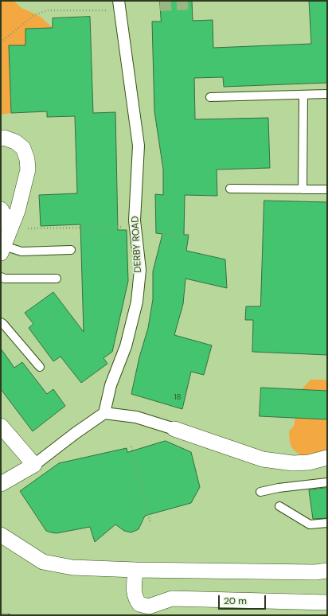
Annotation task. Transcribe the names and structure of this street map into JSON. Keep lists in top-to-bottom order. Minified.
{"streets":{"street":["DERBY ROAD"]},"house_numbers":["18"],"scale_bar":"20 m"}
